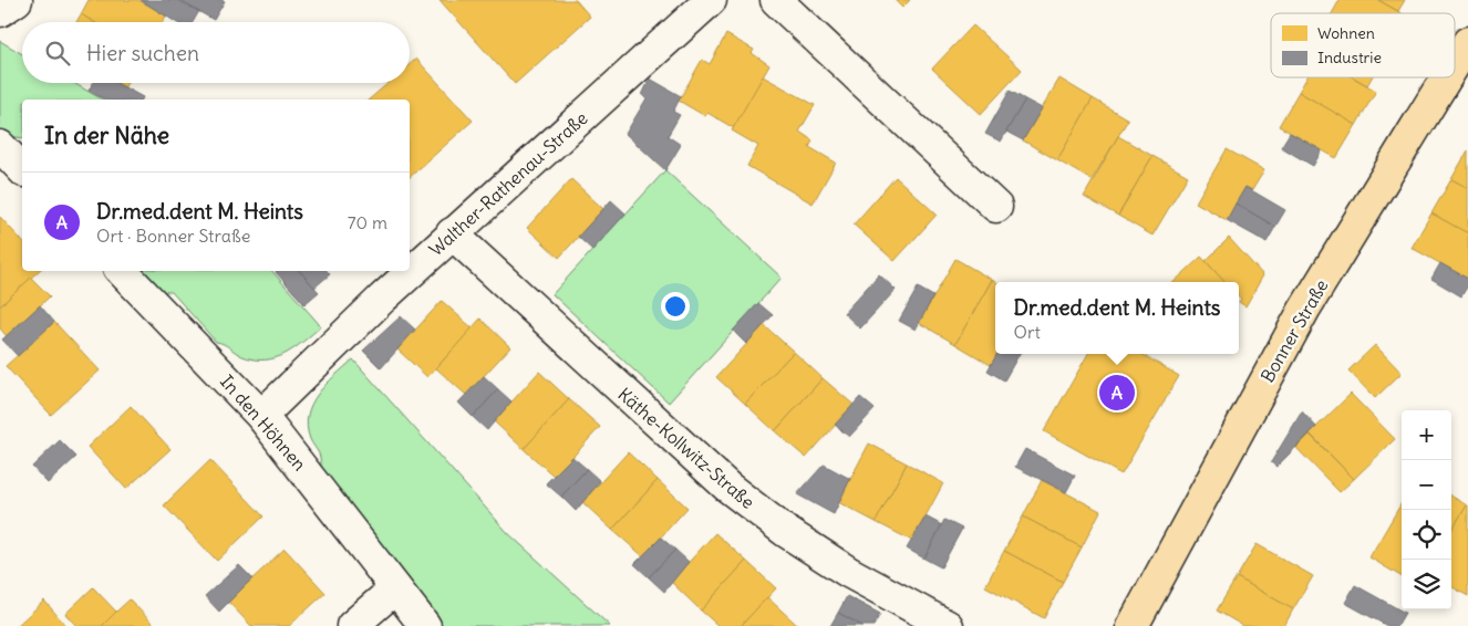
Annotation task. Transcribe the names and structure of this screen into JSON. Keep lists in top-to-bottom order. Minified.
{"streets":{"main road":["Bonner Straße"],"street":["Walther-Rathenau-Straße","In den Höhnen","Käthe-Kollwitz-Straße"]},"crossings":[["Walther-Rathenau-Straße","In den Höhnen"],["Walther-Rathenau-Straße","Käthe-Kollwitz-Straße"]],"legend":["Wohnen","Industrie"],"page":{"search":"Hier suchen","heading":"In der Nähe","list":[{"mark":"A","name":"Dr.med.dent M. Heints","note":"Ort · Bonner Straße","value":"70 m"}],"popup":["Dr.med.dent M. Heints","Ort"],"pins":"A","map_buttons":["+","−"]}}
